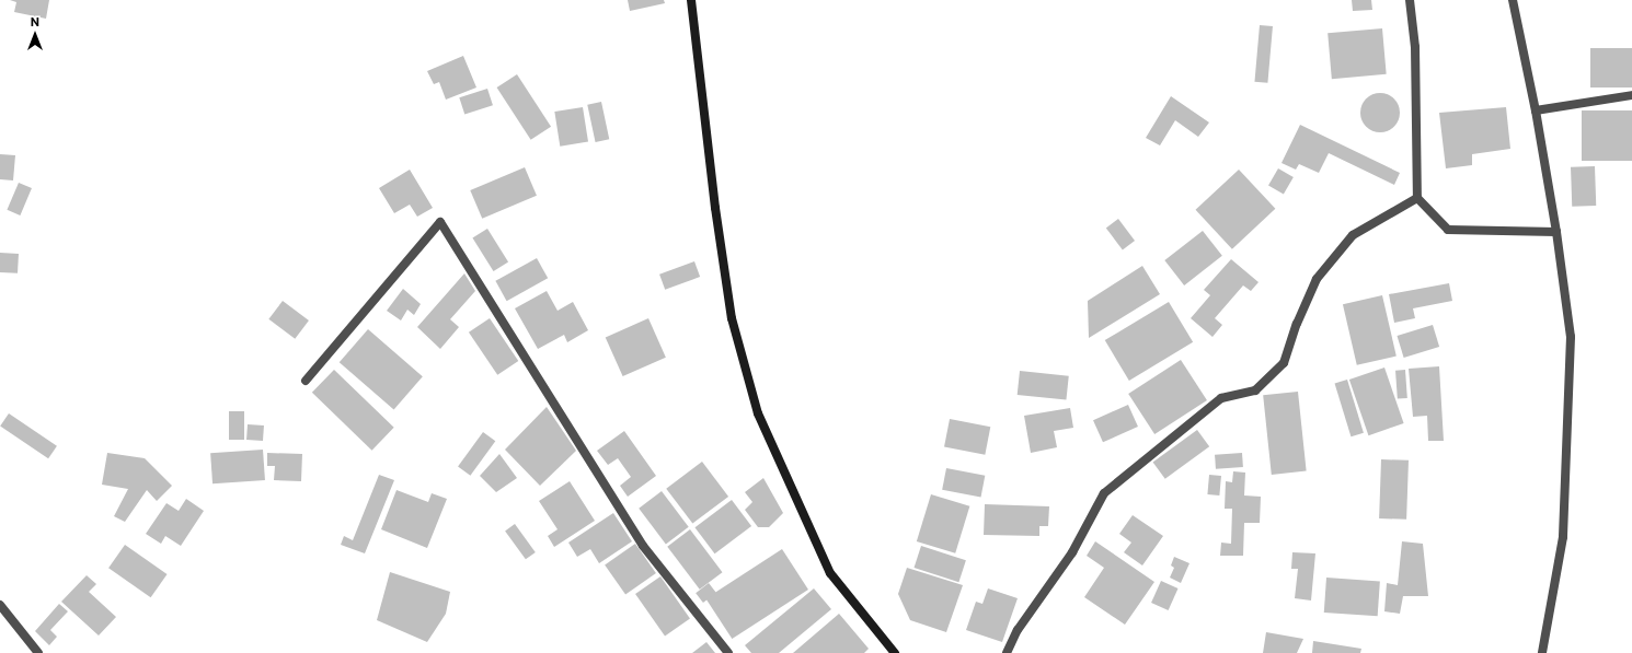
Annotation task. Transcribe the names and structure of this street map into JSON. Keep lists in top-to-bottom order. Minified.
{"north":"top"}
